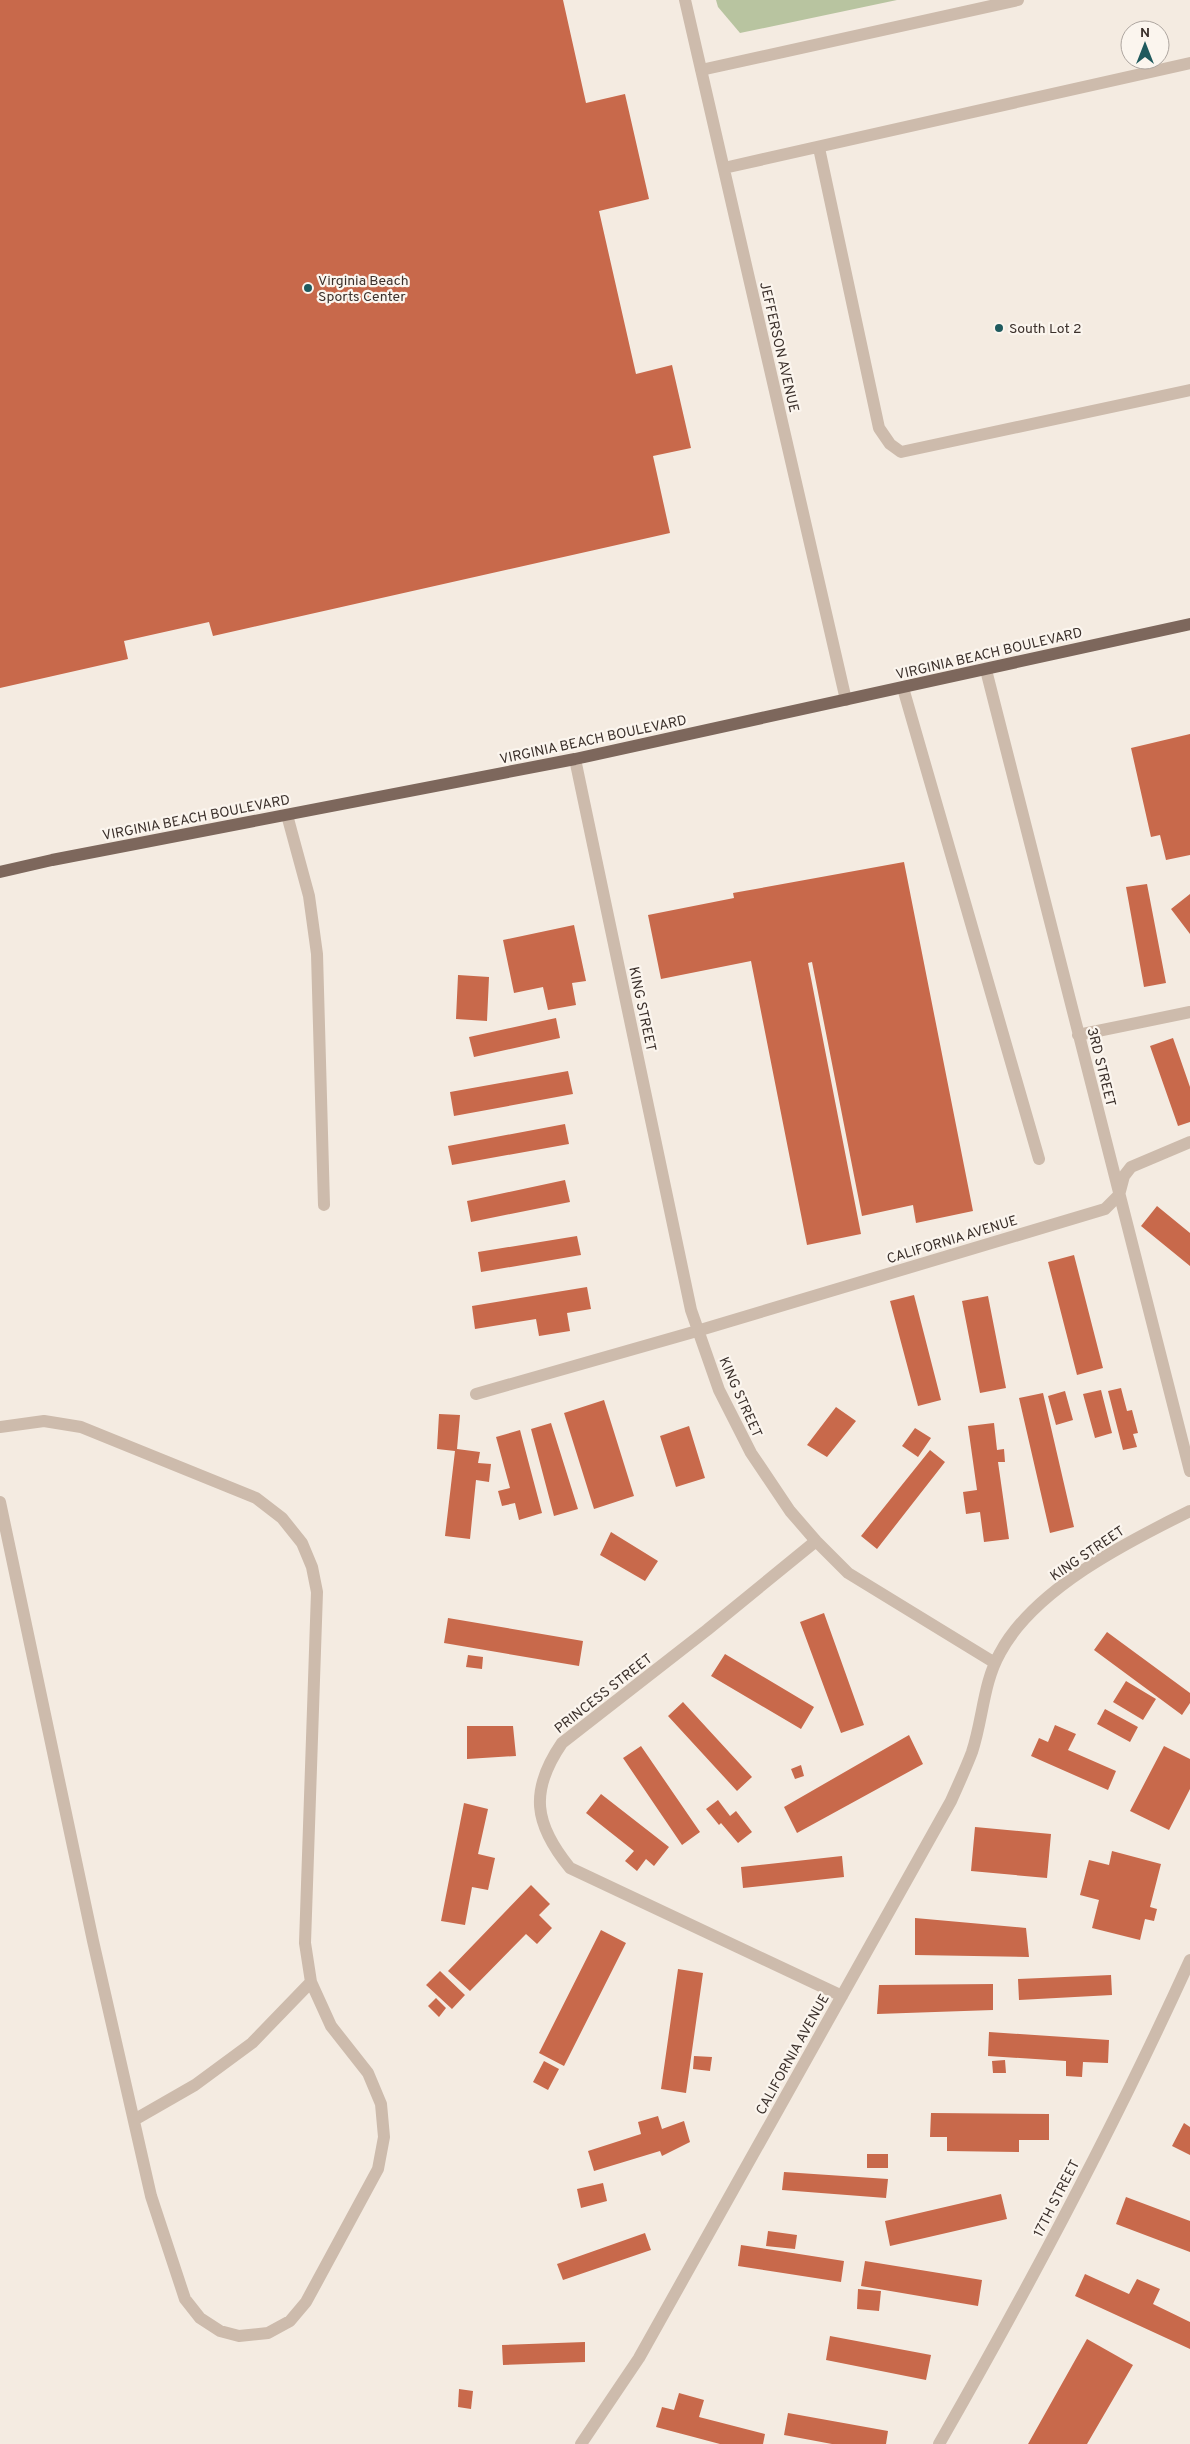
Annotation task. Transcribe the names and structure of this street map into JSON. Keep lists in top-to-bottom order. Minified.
{"streets":{"main road":["VIRGINIA BEACH BOULEVARD"],"street":["JEFFERSON AVENUE","KING STREET","3RD STREET","CALIFORNIA AVENUE","PRINCESS STREET","17TH STREET"]},"crossings":[["JEFFERSON AVENUE","VIRGINIA BEACH BOULEVARD"],["VIRGINIA BEACH BOULEVARD","KING STREET"],["VIRGINIA BEACH BOULEVARD","3RD STREET"],["KING STREET","CALIFORNIA AVENUE"],["KING STREET","PRINCESS STREET"],["3RD STREET","CALIFORNIA AVENUE"],["CALIFORNIA AVENUE","PRINCESS STREET"]],"places":["Virginia Beach Sports Center","South Lot 2"],"north":"top"}
